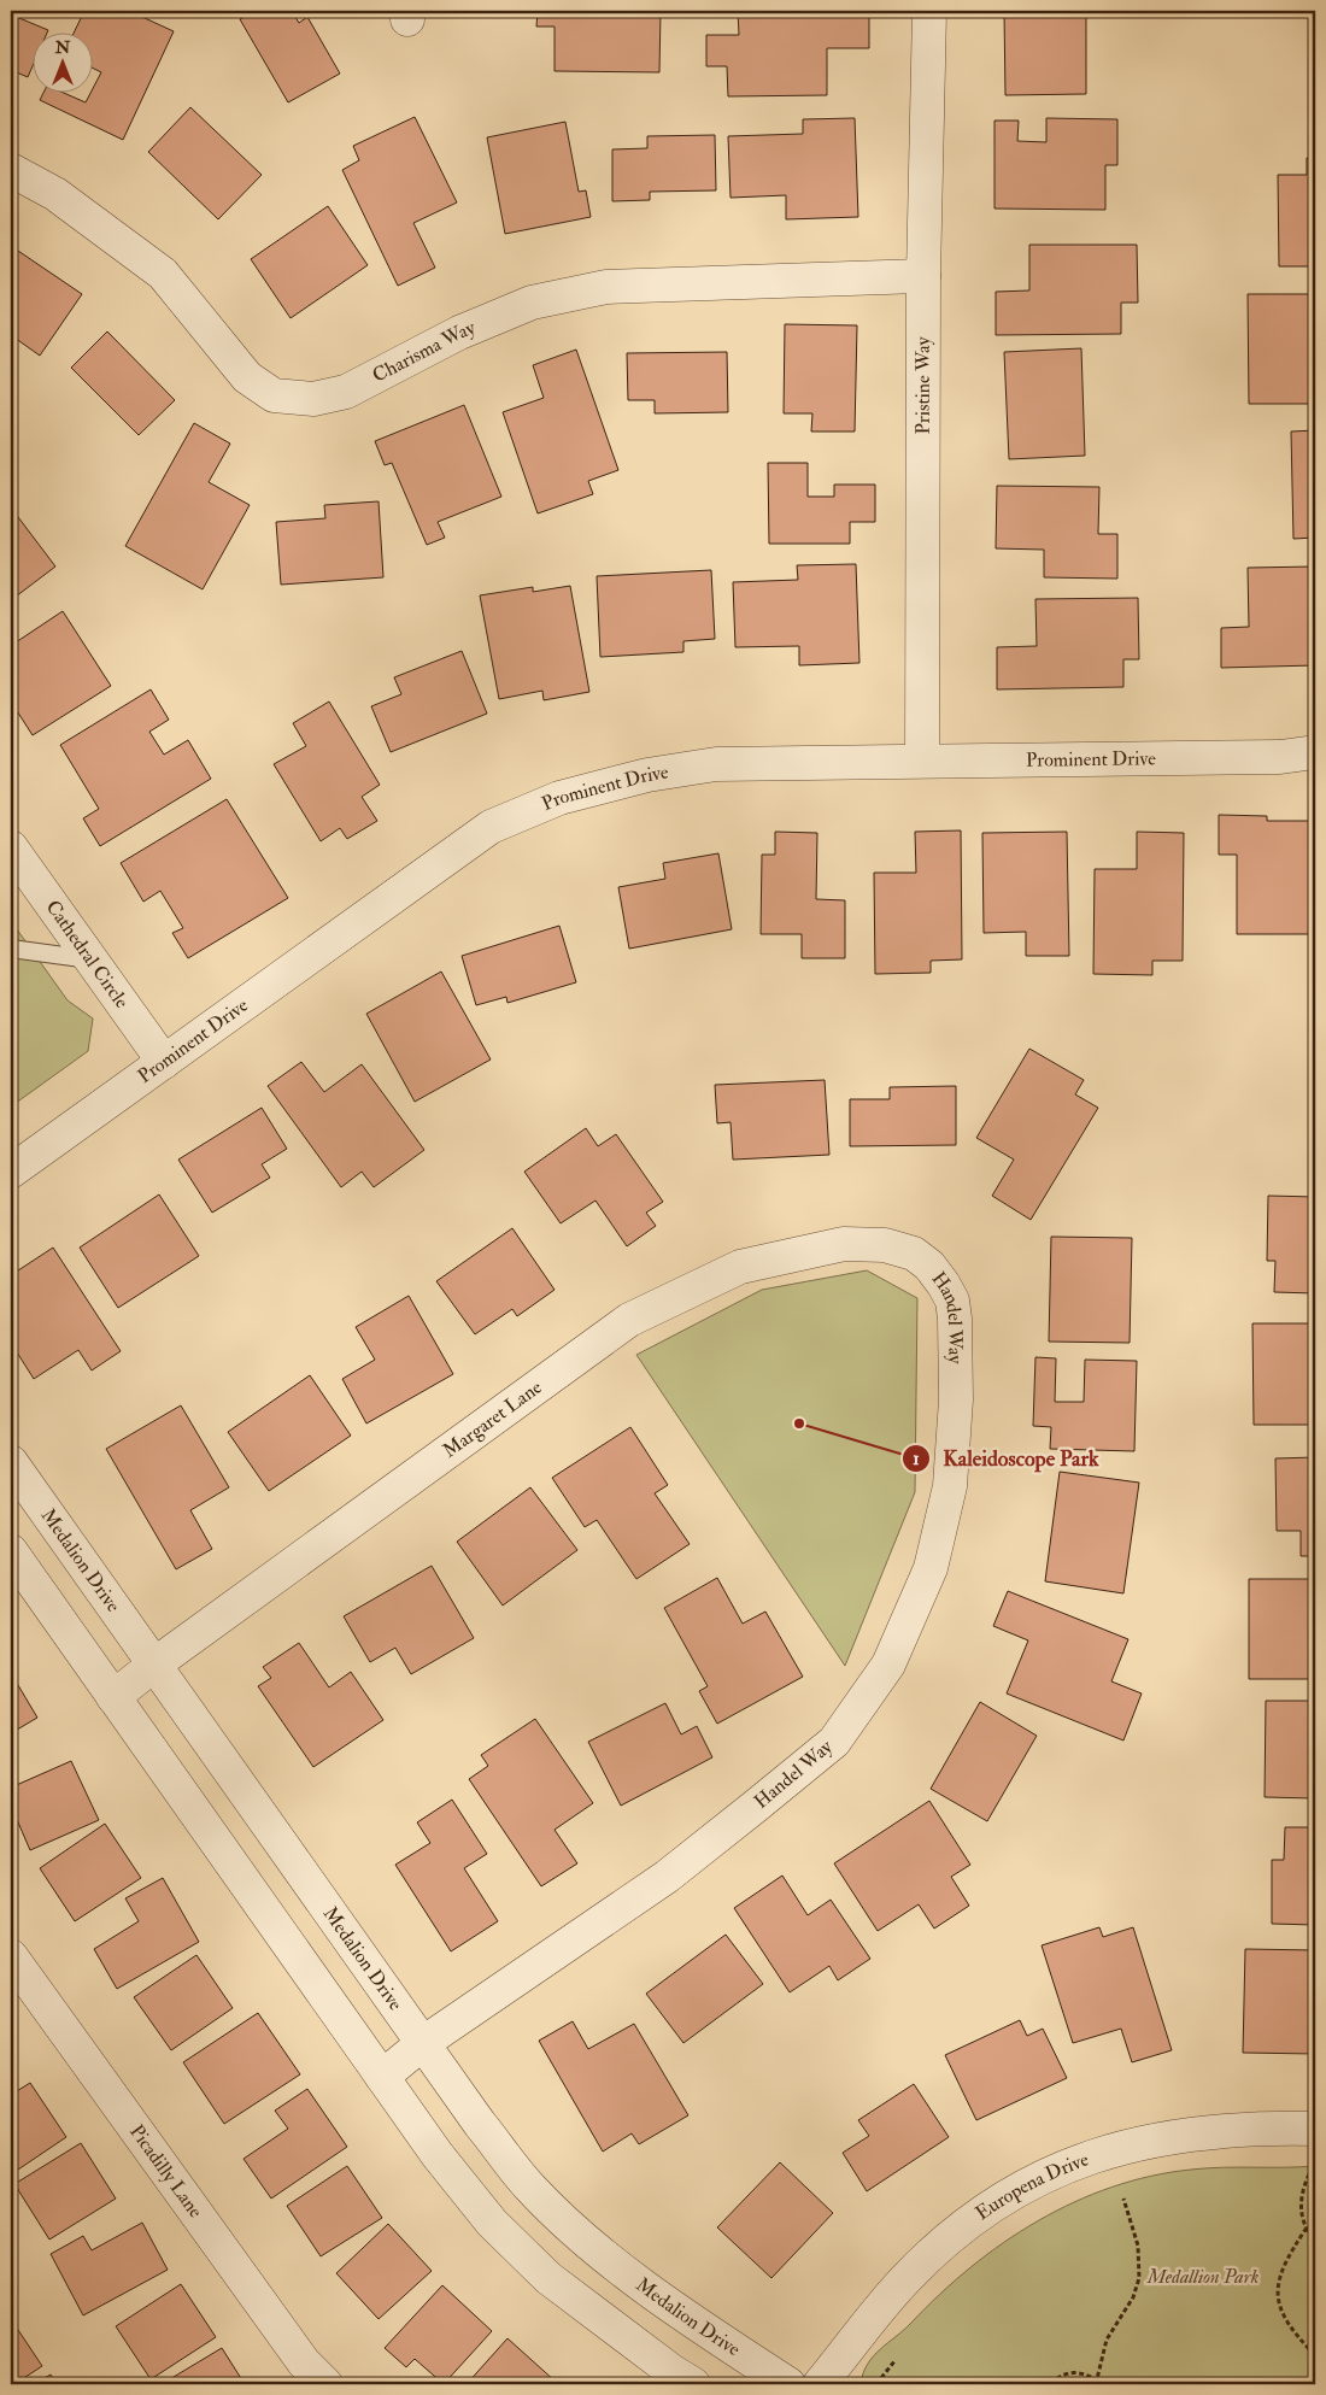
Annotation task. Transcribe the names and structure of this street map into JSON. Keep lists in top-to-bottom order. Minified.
{"streets":{"street":["Charisma Way","Pristine Way","Prominent Drive","Cathedral Circle","Handel Way","Margaret Lane","Medalion Drive","Picadilly Lane","Europena Drive"]},"crossings":[["Charisma Way","Pristine Way"],["Pristine Way","Prominent Drive"],["Prominent Drive","Cathedral Circle"],["Handel Way","Margaret Lane"],["Handel Way","Medalion Drive"],["Margaret Lane","Medalion Drive"]],"parks":["Medallion Park"],"places":["Kaleidoscope Park"],"north":"top"}
